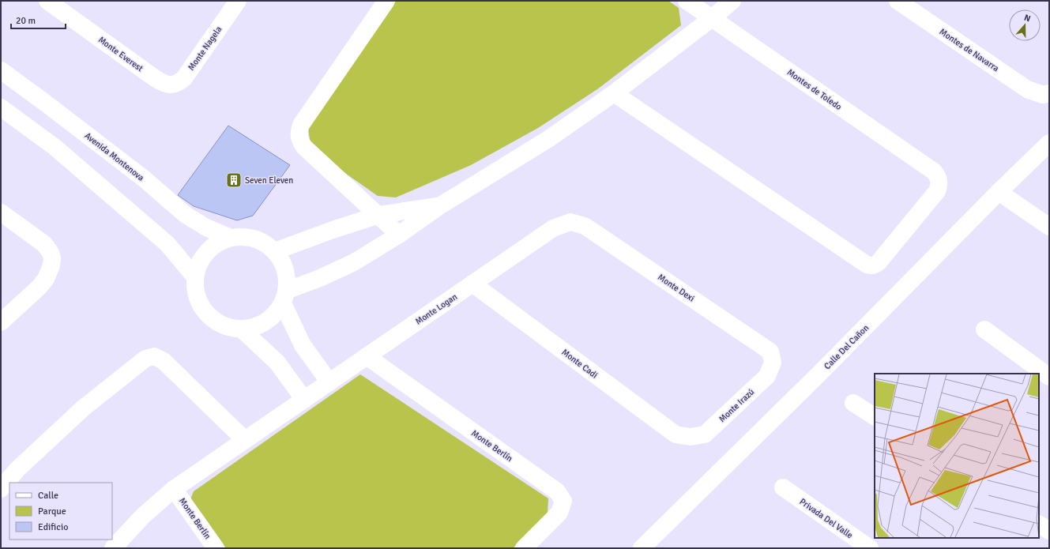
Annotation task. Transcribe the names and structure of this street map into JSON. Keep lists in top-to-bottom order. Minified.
{"streets":{"street":["Monte Nagela","Montes de Navarra","Monte Everest","Montes de Toledo","Avenida Montenova","Monte Dexi","Monte Logan","Calle Del Cañon","Monte Cadi","Monte Irazú","Monte Berlín","Privada Del Valle"]},"crossings":[["Monte Nagela","Monte Everest"],["Monte Dexi","Monte Logan"],["Monte Dexi","Monte Irazú"],["Monte Logan","Monte Cadi"],["Monte Logan","Monte Berlín"],["Monte Cadi","Monte Irazú"]],"places":{"building":["Seven Eleven"]},"legend":["Calle","Parque","Edificio"],"scale_bar":"20 m","north":"top"}
